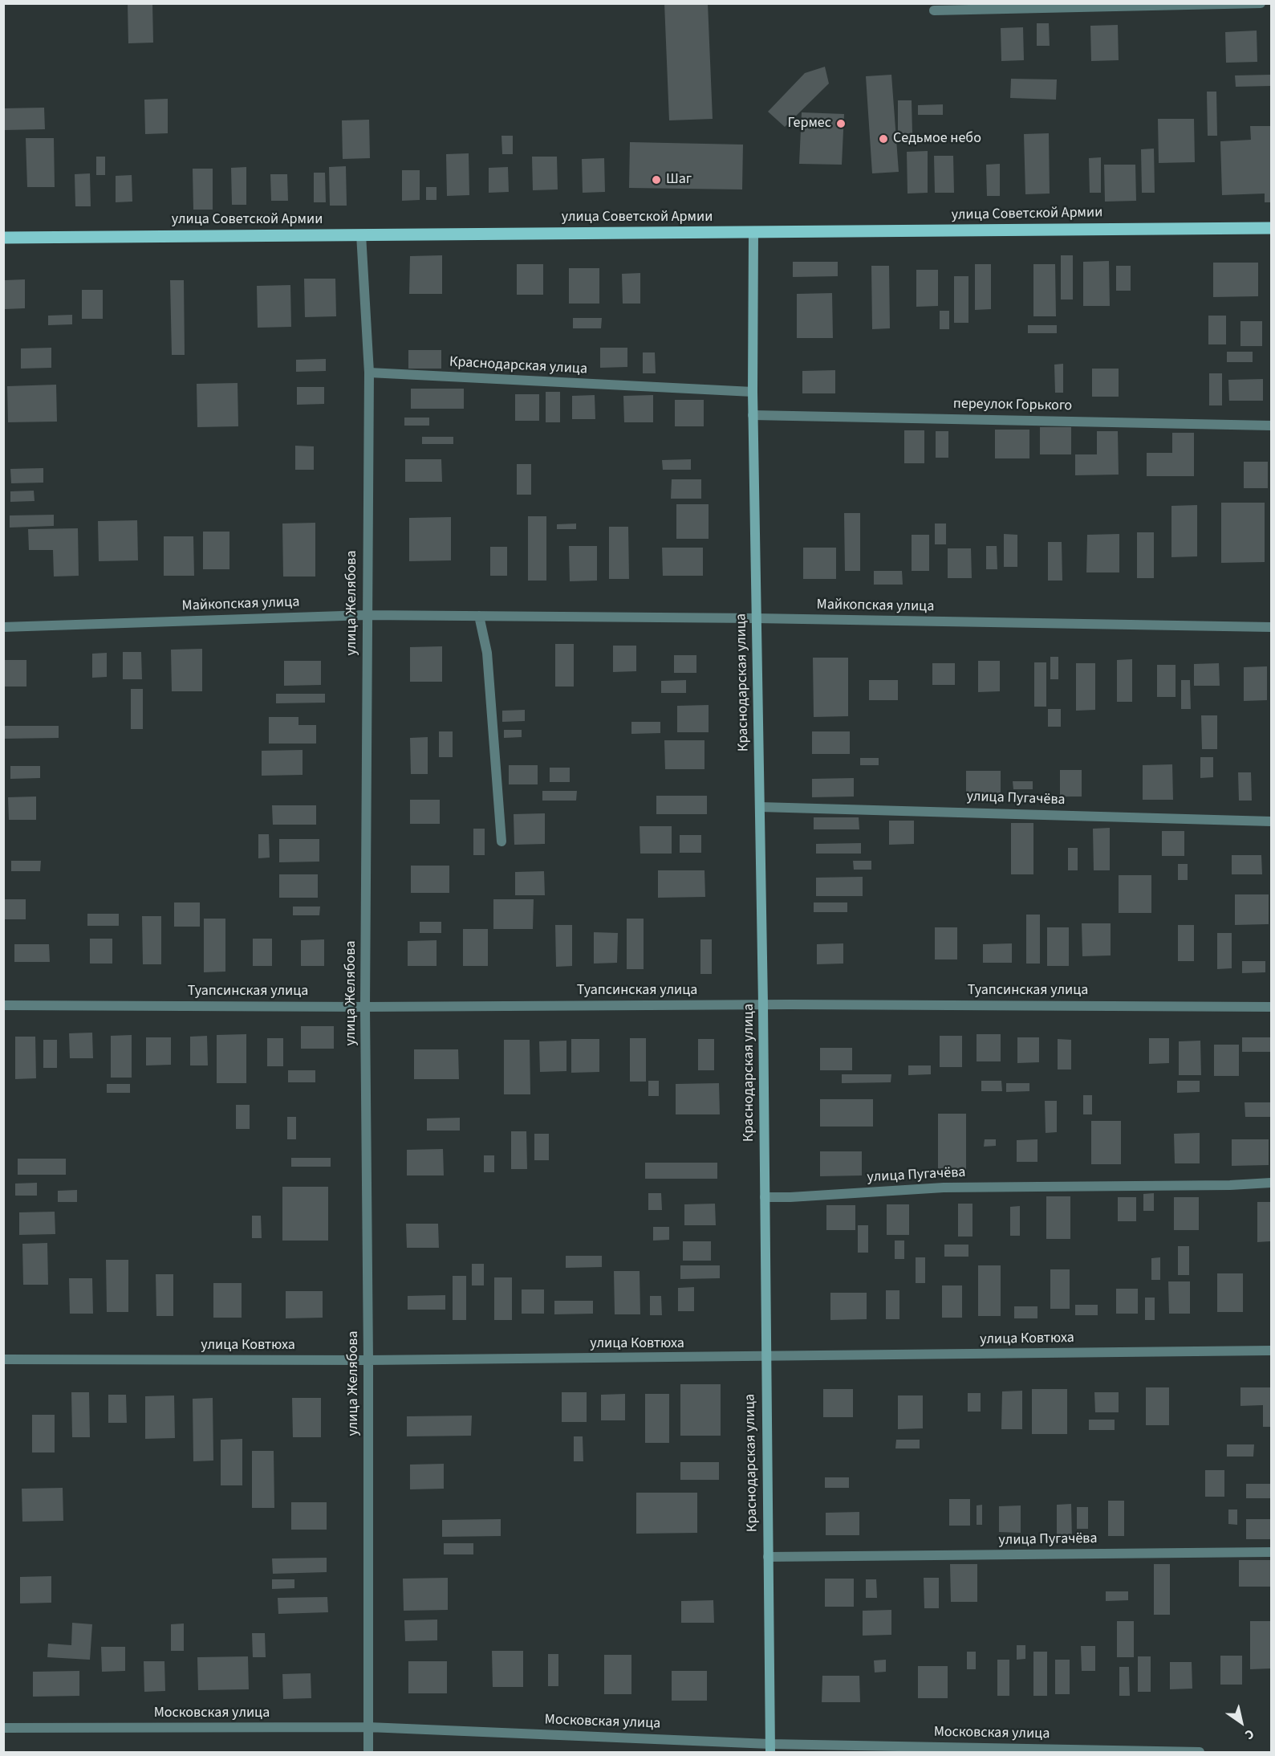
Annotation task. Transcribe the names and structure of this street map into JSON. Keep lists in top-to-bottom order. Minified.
{"streets":{"main road":["улица Советской Армии","Краснодарская улица"],"street":["переулок Горького","улица Желябова","Майкопская улица","улица Пугачёва","Туапсинская улица","улица Ковтюха","Московская улица"]},"crossings":[["улица Советской Армии","Краснодарская улица"],["улица Советской Армии","улица Желябова"],["Краснодарская улица","переулок Горького"],["Краснодарская улица","улица Желябова"],["Краснодарская улица","Майкопская улица"],["Краснодарская улица","улица Пугачёва"],["Краснодарская улица","Туапсинская улица"],["Краснодарская улица","улица Ковтюха"],["Краснодарская улица","Московская улица"],["улица Желябова","Майкопская улица"],["улица Желябова","Туапсинская улица"],["улица Желябова","улица Ковтюха"],["улица Желябова","Московская улица"]],"places":["Гермес","Седьмое небо","Шаг"],"north":"bottom right"}
